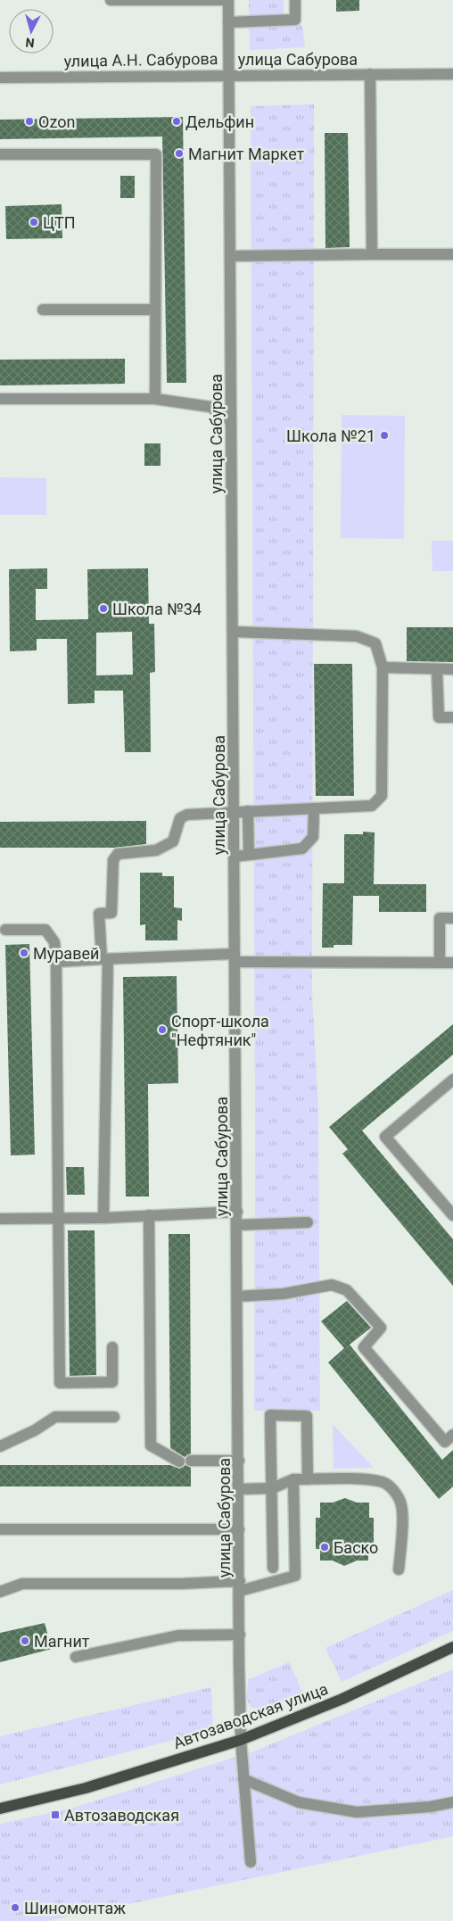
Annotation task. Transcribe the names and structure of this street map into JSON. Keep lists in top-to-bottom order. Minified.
{"streets":{"main road":["Автозаводская улица"],"street":["улица Сабурова","улица А.Н. Сабурова"]},"crossings":[["улица Сабурова","улица А.Н. Сабурова"],["улица Сабурова","Автозаводская улица"]],"places":{"other":["Ozon","Дельфин","Магнит Маркет","ЦТП","Школа №21","Школа №34","Муравей","Спорт-школа \"Нефтяник\"","Баско","Магнит","Шиномонтаж"],"transit":["Автозаводская"]},"north":"bottom"}
